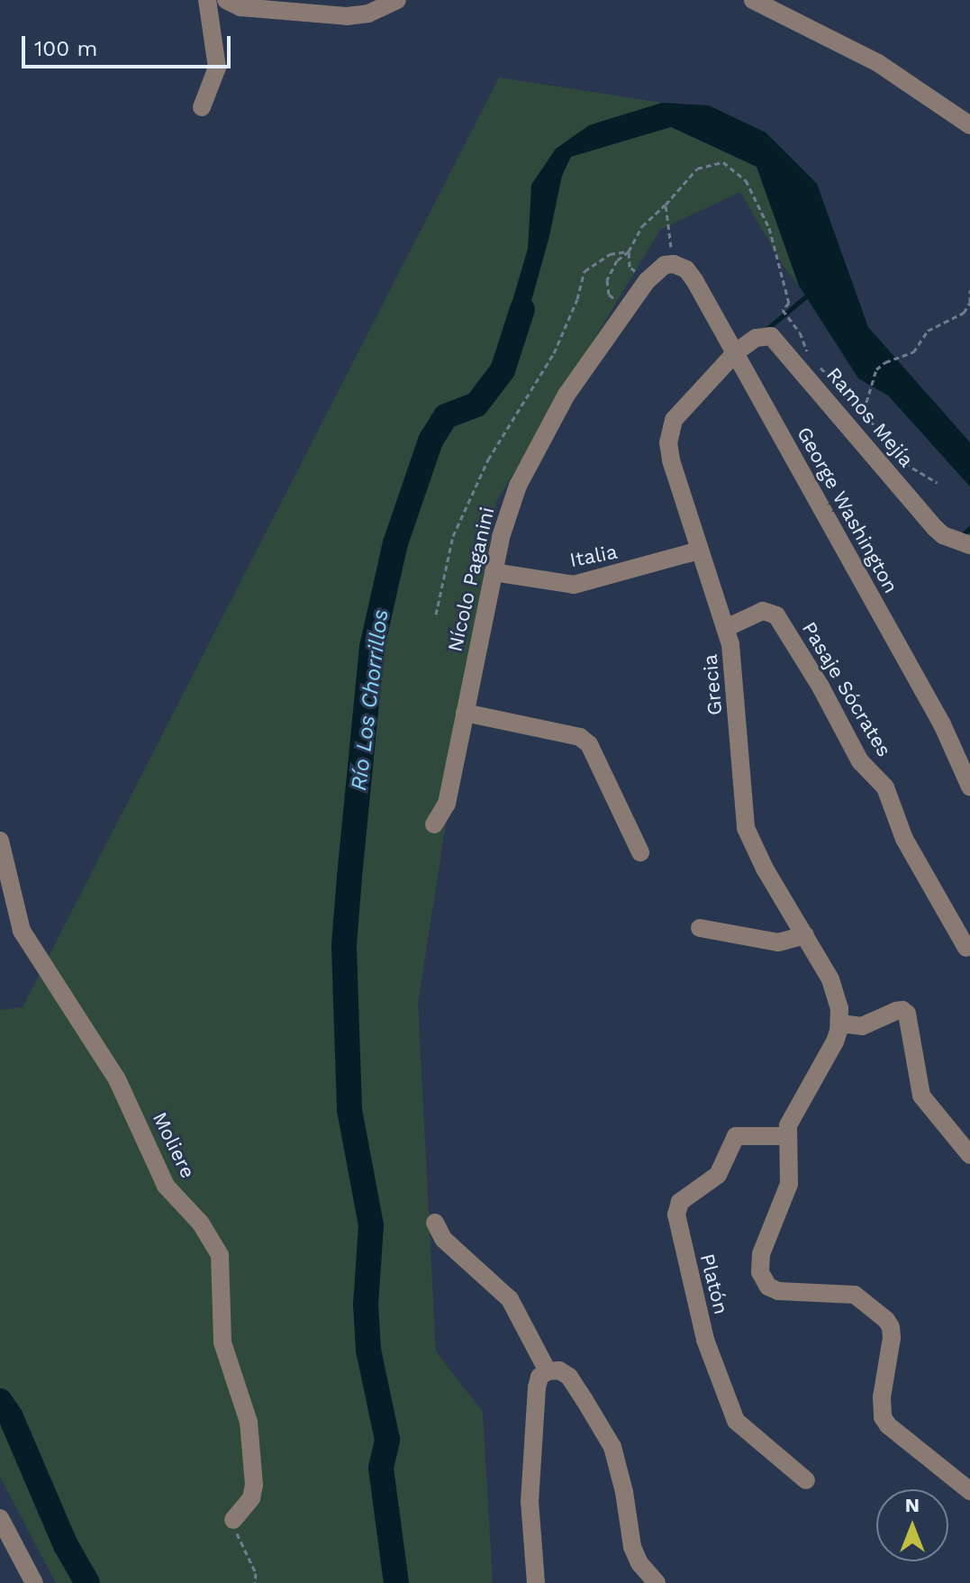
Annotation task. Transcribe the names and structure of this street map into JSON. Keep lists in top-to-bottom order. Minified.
{"streets":{"street":["Ramos Mejía","George Washington","Italia","Nícolo Paganini","Grecia","Pasaje Sócrates","Moliere","Platón"]},"crossings":[["Ramos Mejía","George Washington"],["Ramos Mejía","Grecia"],["George Washington","Nícolo Paganini"],["George Washington","Grecia"],["Italia","Nícolo Paganini"],["Italia","Grecia"],["Grecia","Pasaje Sócrates"]],"water":["Río Los Chorrillos"],"scale_bar":"100 m","north":"top"}
